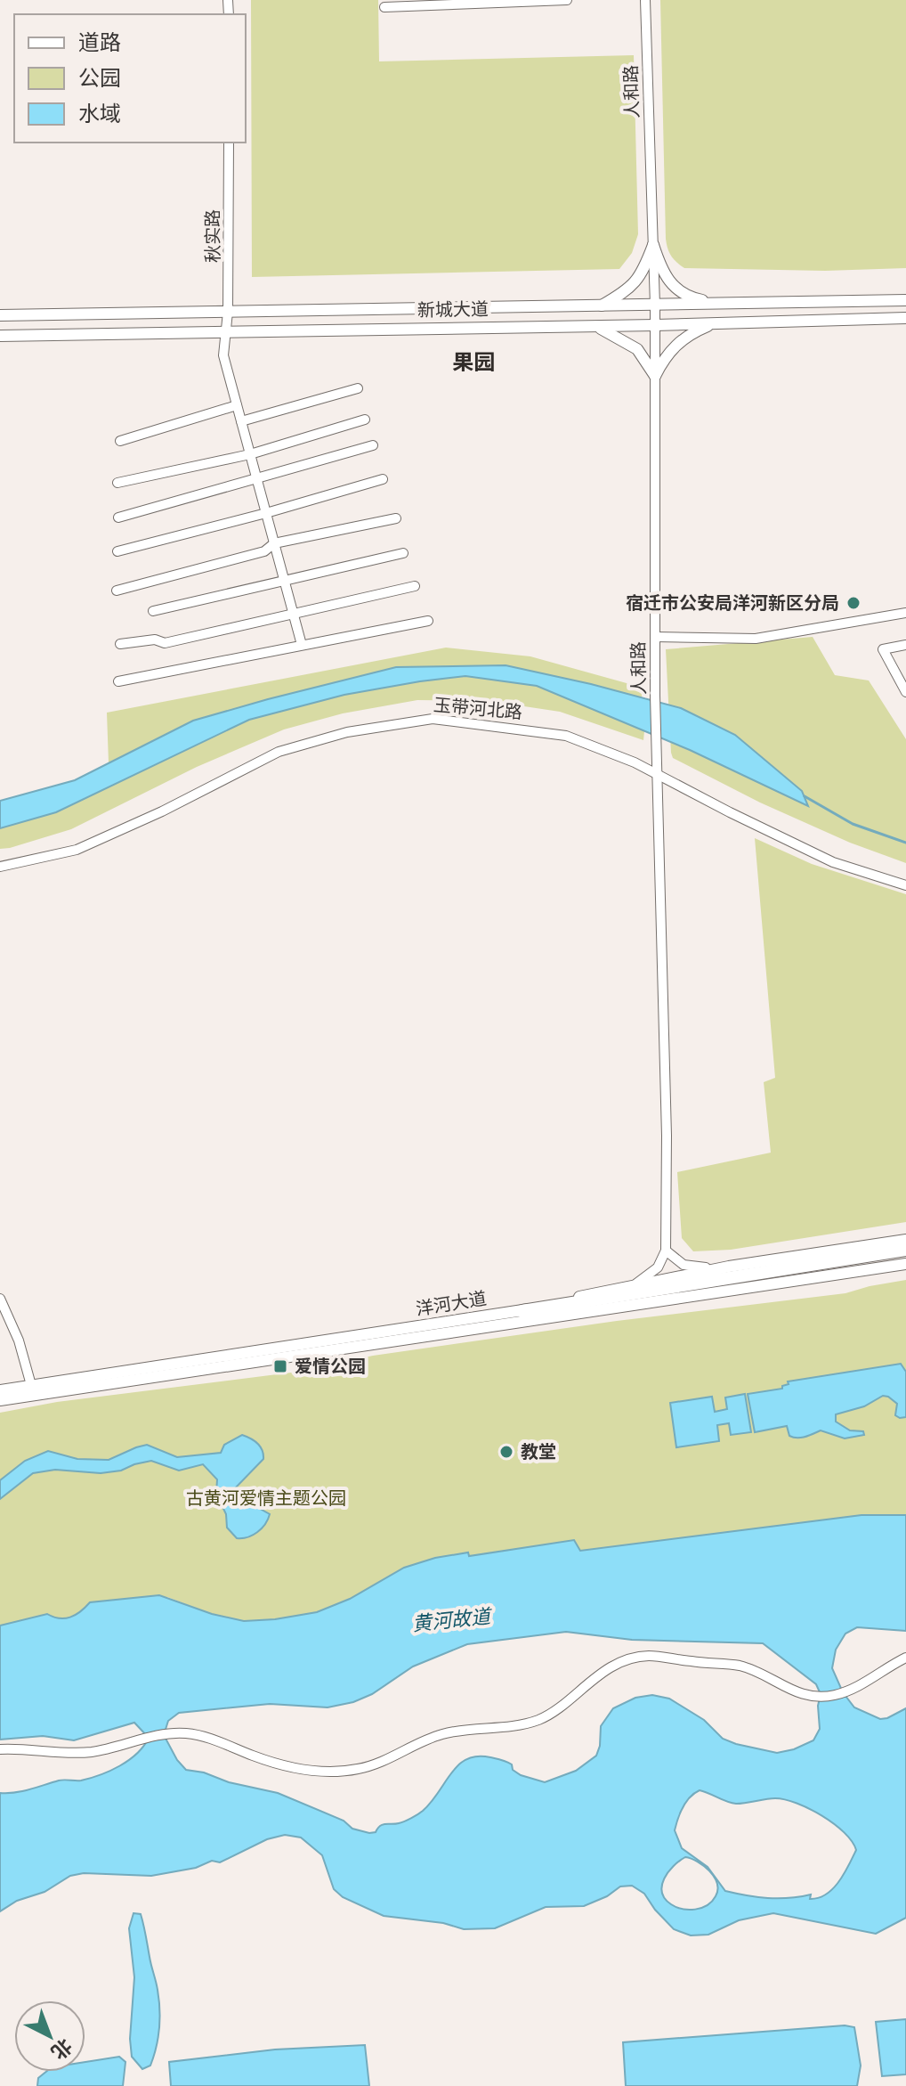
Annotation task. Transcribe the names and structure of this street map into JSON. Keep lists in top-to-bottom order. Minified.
{"streets":{"main road":["新城大道","洋河大道"],"street":["人和路","秋实路","玉带河北路"]},"crossings":[["人和路","新城大道"],["人和路","玉带河北路"],["秋实路","新城大道"]],"districts":["果园"],"water":["黄河故道"],"parks":["古黄河爱情主题公园"],"places":{"other":["宿迁市公安局洋河新区分局","教堂"],"transit":["爱情公园"]},"legend":["道路","公园","水域"],"north":"bottom right"}
